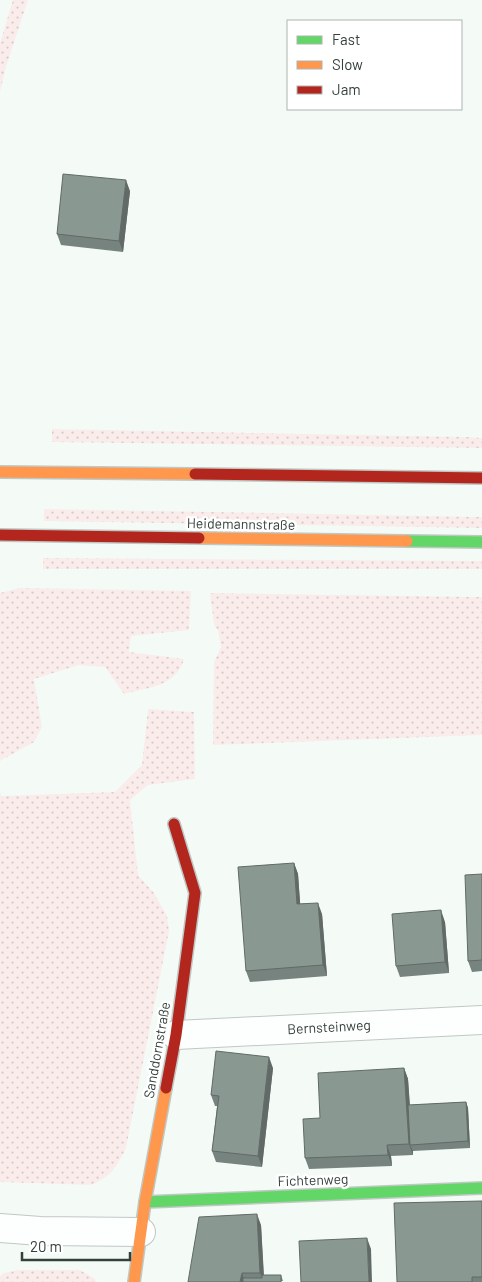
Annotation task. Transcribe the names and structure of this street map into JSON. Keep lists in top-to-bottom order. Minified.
{"streets":{"main road":["Heidemannstraße","Sanddornstraße","Fichtenweg"],"street":["Bernsteinweg"]},"crossings":[["Bernsteinweg","Sanddornstraße"],["Sanddornstraße","Fichtenweg"]],"legend":["Fast","Slow","Jam"],"scale_bar":"20 m"}
